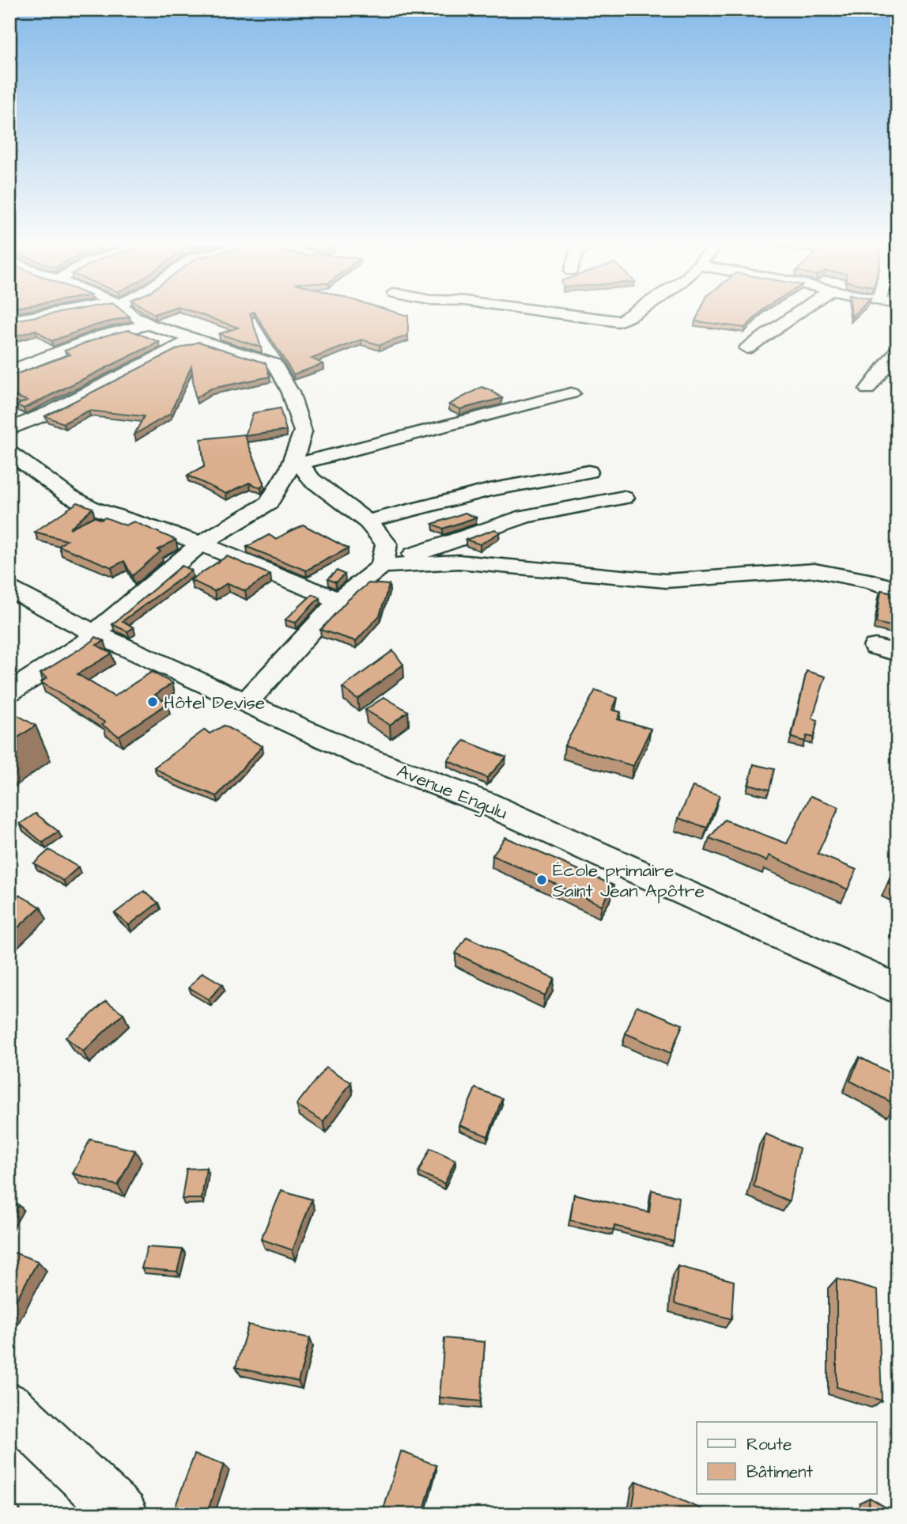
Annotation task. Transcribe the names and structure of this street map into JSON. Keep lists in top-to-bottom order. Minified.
{"streets":{"street":["Avenue Engulu"]},"places":["Hôtel Devise","École primaire Saint Jean Apôtre"],"legend":["Route","Bâtiment"]}
